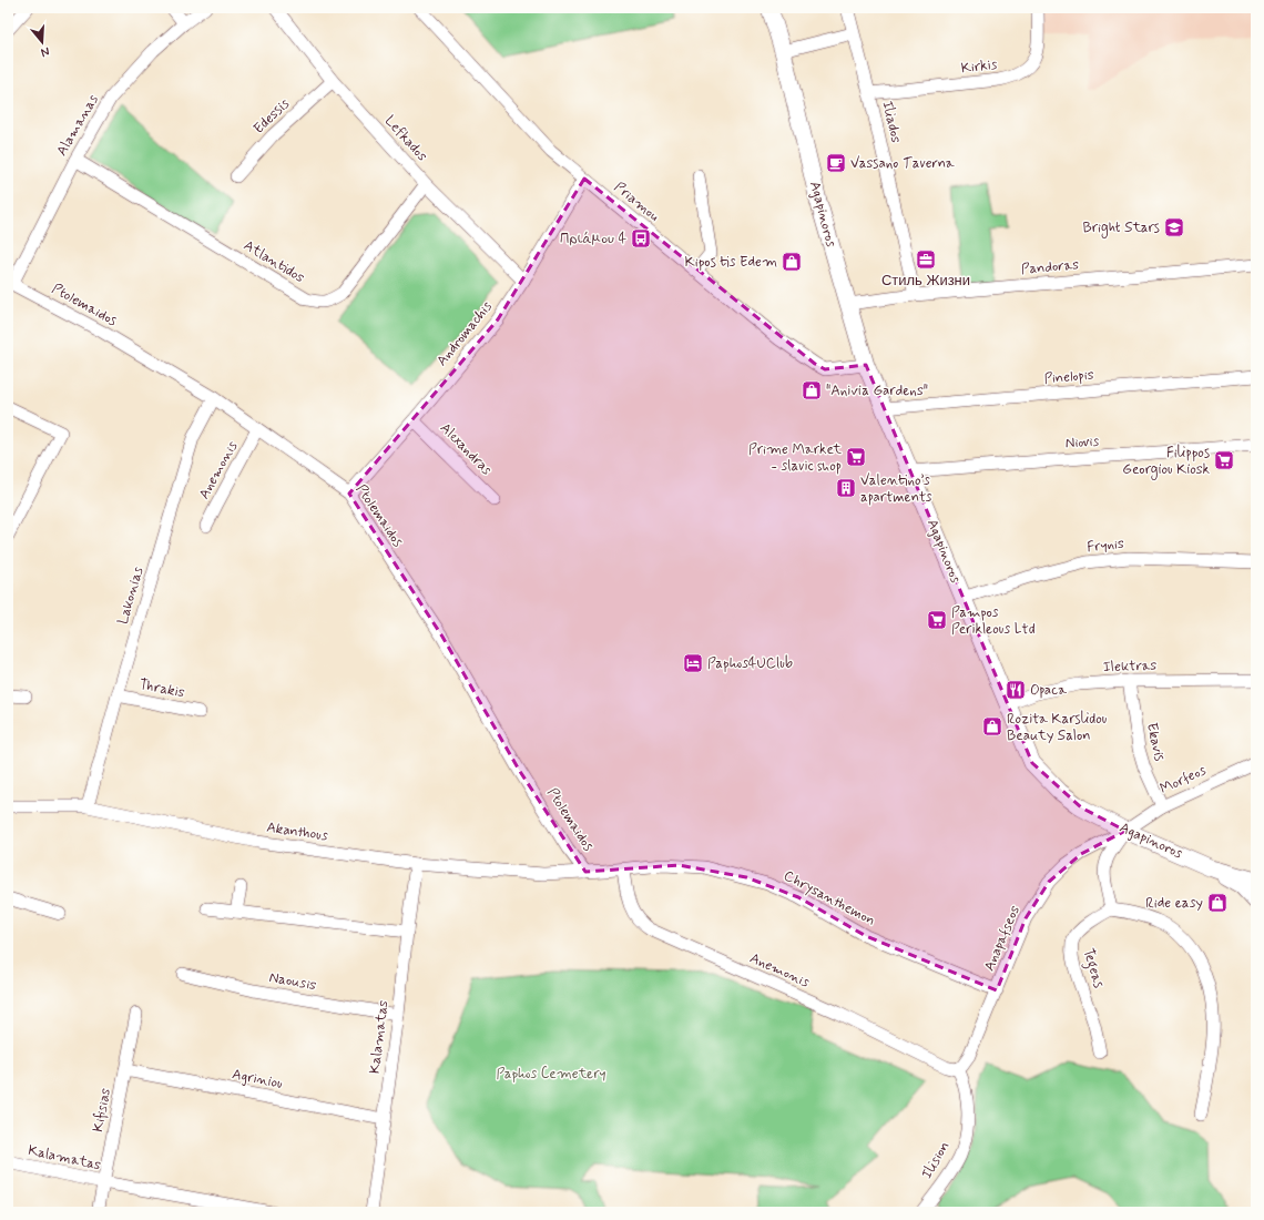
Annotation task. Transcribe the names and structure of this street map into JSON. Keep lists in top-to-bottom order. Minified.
{"streets":{"main road":["Agapinoros"],"street":["Kirkis","Edessis","Iliados","Alamanas","Lefkados","Priamou","Atlantidos","Pandoras","Ptolemaidos","Andromachis","Pinelopis","Niovis","Alexandras","Anemonis","Frynis","Lakonias","Ilektras","Thrakis","Ekavis","Morfeos","Akanthous","Chrysanthemon","Anapafseos","Tegeas","Naousis","Kalamatas","Agriniou","Kifisias","Ilision"]},"crossings":[["Kirkis","Iliados"],["Edessis","Lefkados"],["Iliados","Pandoras"],["Alamanas","Atlantidos"],["Alamanas","Ptolemaidos"],["Lefkados","Atlantidos"],["Lefkados","Andromachis"],["Priamou","Agapinoros"],["Priamou","Andromachis"],["Agapinoros","Pandoras"],["Agapinoros","Pinelopis"],["Agapinoros","Niovis"],["Agapinoros","Frynis"],["Agapinoros","Ilektras"],["Agapinoros","Morfeos"],["Agapinoros","Anapafseos"],["Ptolemaidos","Andromachis"],["Ptolemaidos","Anemonis"],["Ptolemaidos","Lakonias"],["Ptolemaidos","Akanthous"],["Ptolemaidos","Chrysanthemon"],["Andromachis","Alexandras"],["Anemonis","Chrysanthemon"],["Anemonis","Anapafseos"],["Anemonis","Ilision"],["Lakonias","Thrakis"],["Lakonias","Akanthous"],["Ilektras","Ekavis"],["Ekavis","Morfeos"],["Morfeos","Anapafseos"],["Akanthous","Chrysanthemon"],["Akanthous","Kalamatas"],["Chrysanthemon","Anapafseos"],["Anapafseos","Ilision"],["Naousis","Kalamatas"],["Kalamatas","Agriniou"],["Kalamatas","Kifisias"],["Agriniou","Kifisias"]],"parks":["Paphos Cemetery"],"places":{"cafe":["Vassano Taverna"],"school or university":["Bright Stars"],"bus stop":["Πριάμου 4"],"office":["Стиль Жизни"],"shop":["Kipos tis Edem","\"Anivia Gardens\"","Rozita Karslidou Beauty Salon","Ride easy"],"supermarket":["Prime Market - slavic shop","Filippos Georgiou Kiosk","Pampos Perikleous Ltd"],"building":["Valentino’s apartments"],"hotel":["Paphos4UClub"],"restaurant":["Opaca"]},"north":"bottom"}
